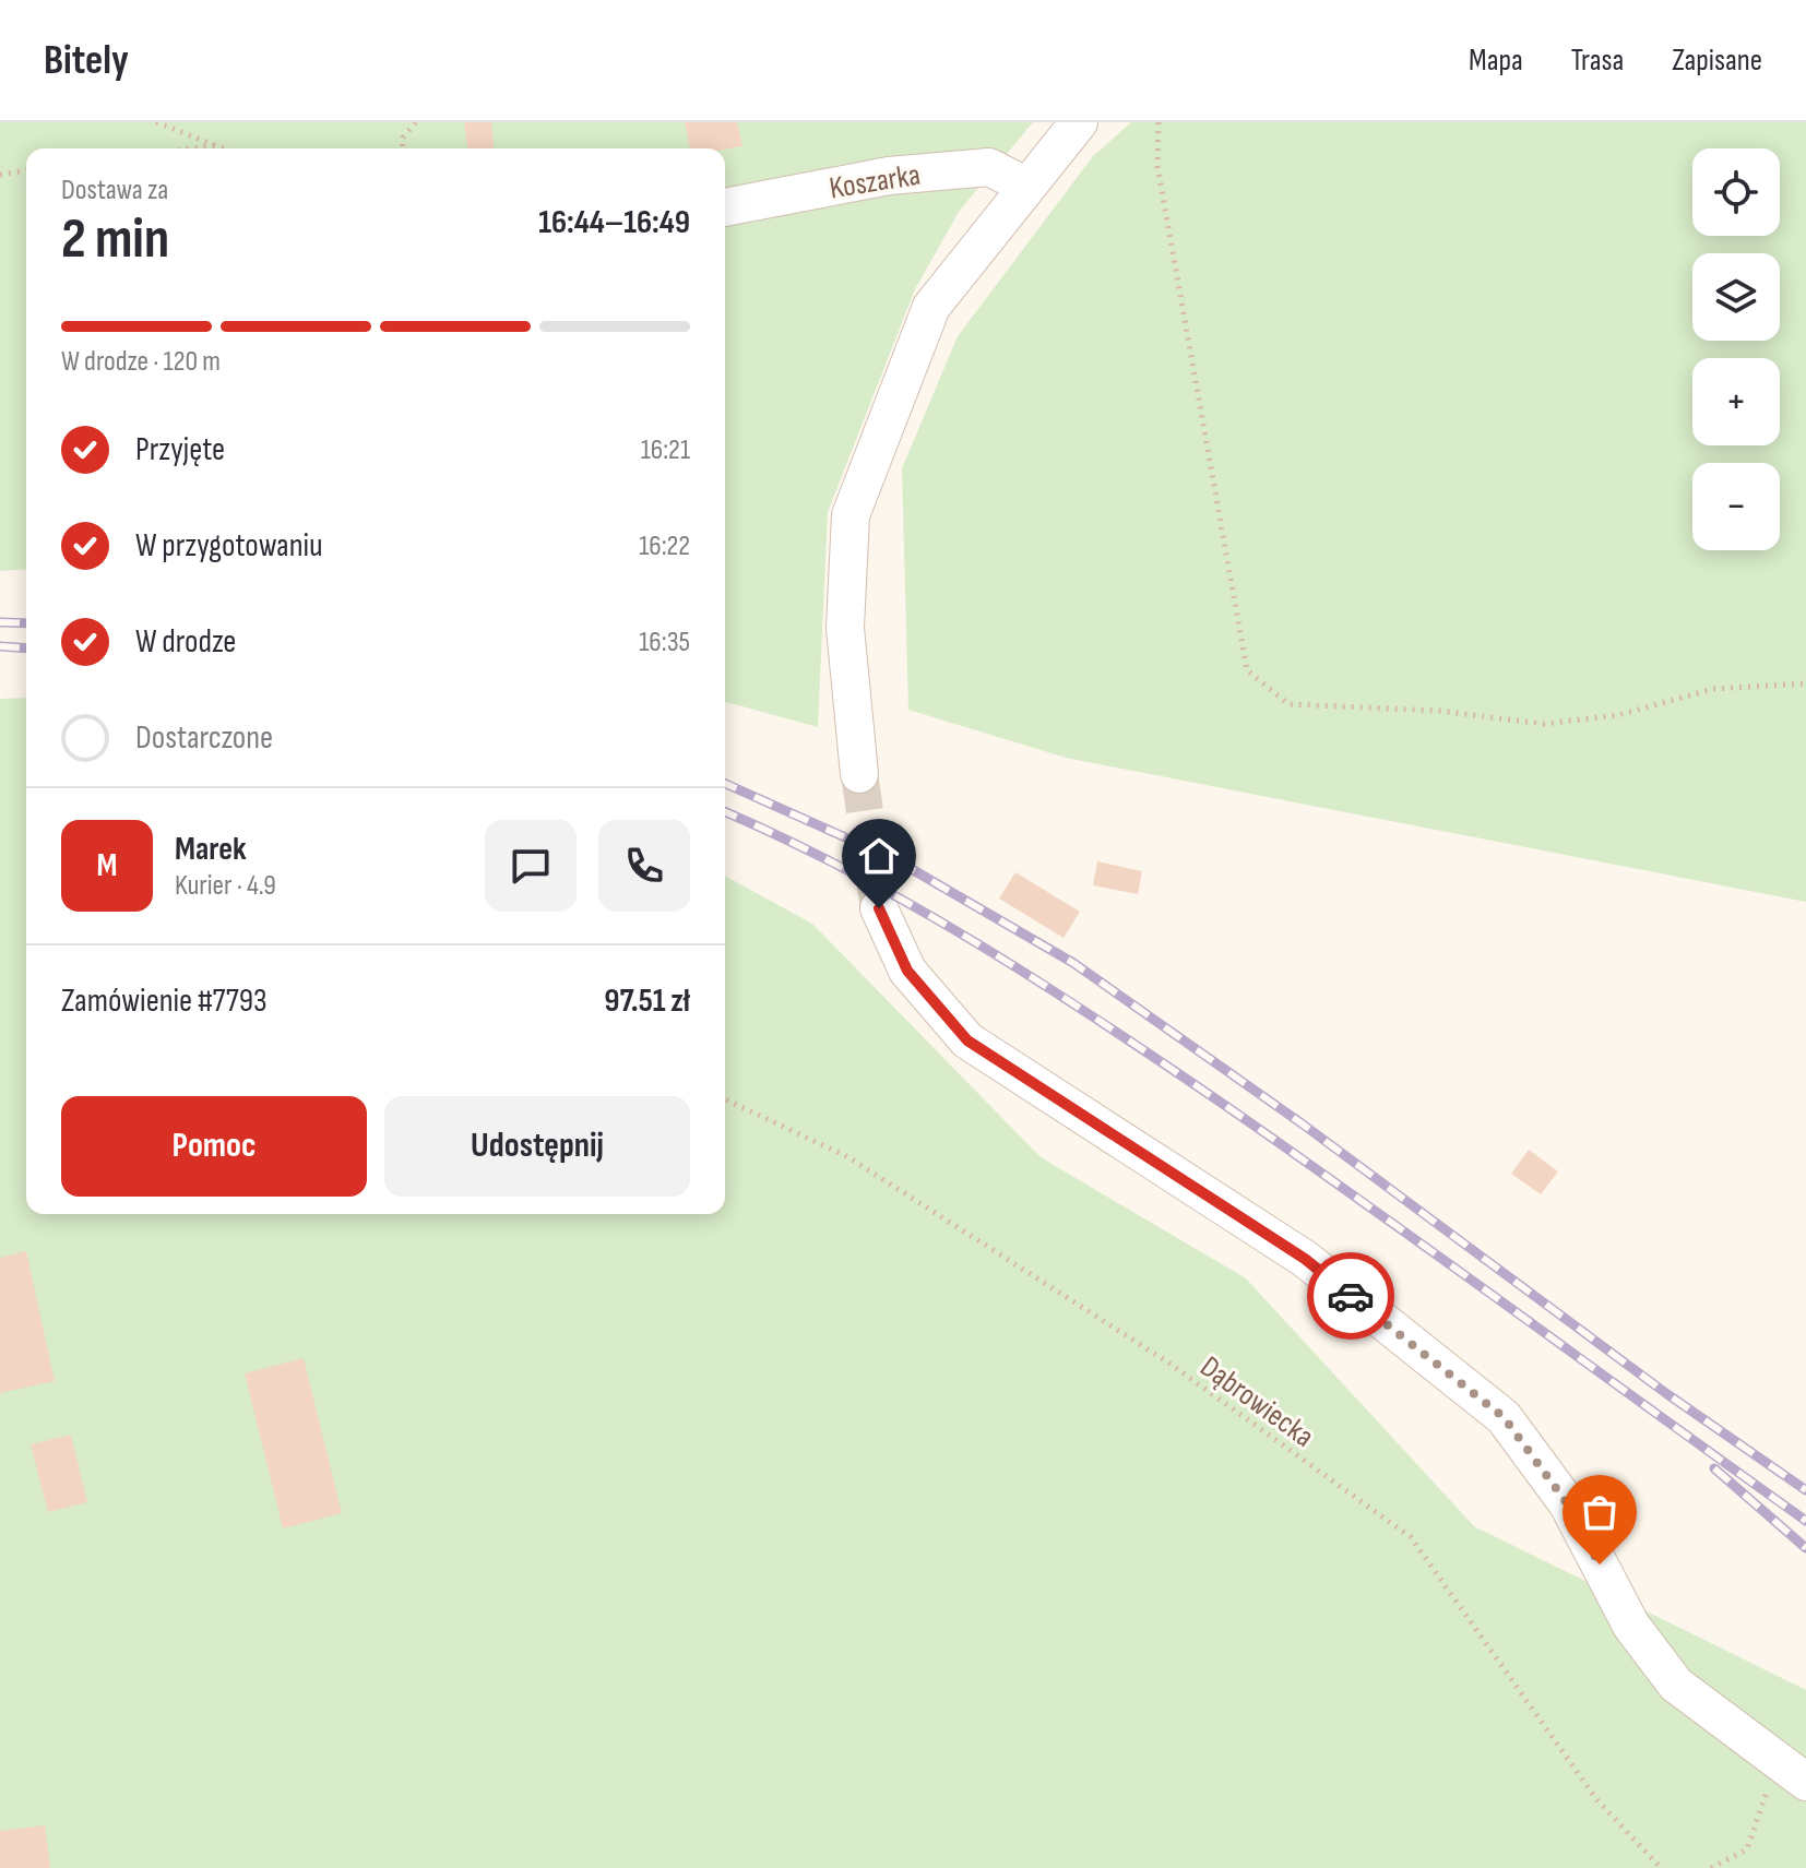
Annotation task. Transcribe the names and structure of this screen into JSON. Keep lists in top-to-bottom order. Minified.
{"streets":{"street":["Koszarka"],"path":["Dąbrowiecka"]},"page":{"header":"Bitely","nav":["Mapa","Trasa","Zapisane"],"map_buttons":["+","−"],"heading":["2 min","Dostawa za","16:44–16:49"],"panel":["Marek","Kurier · 4.9","Zamówienie #7793","97.51 zł"],"bar":"W drodze · 120 m","list":[["Przyjęte","16:21"],["W przygotowaniu","16:22"],["W drodze","16:35"],"Dostarczone"],"round":"M","buttons":["Pomoc","Udostępnij"]}}
